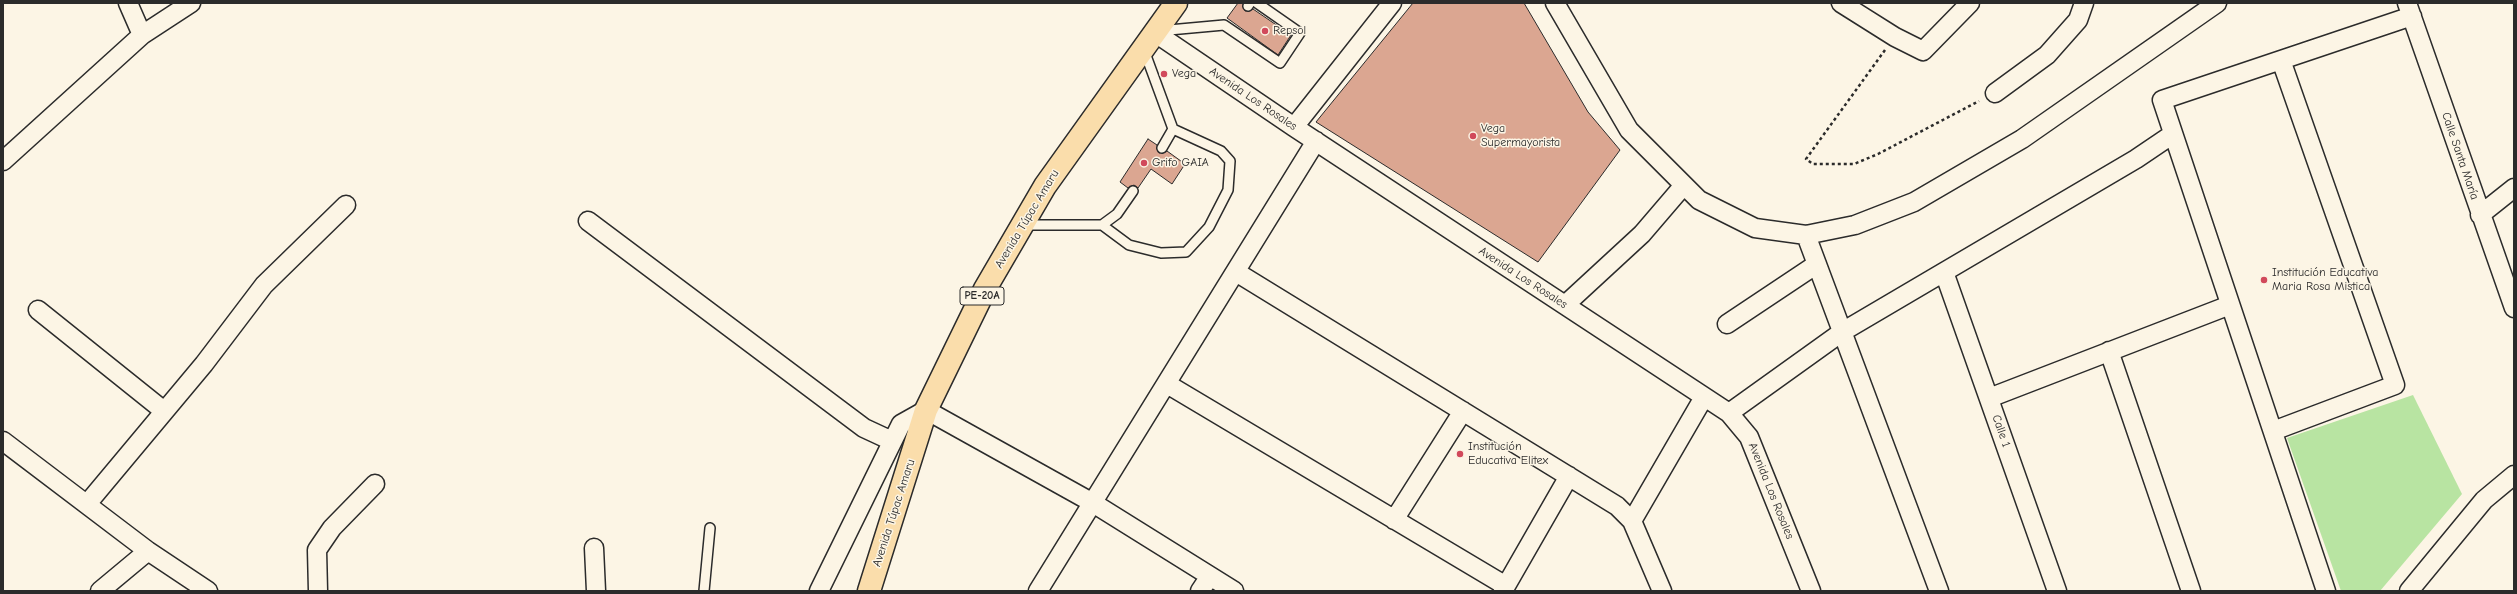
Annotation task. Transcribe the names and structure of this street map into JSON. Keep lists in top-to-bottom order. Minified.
{"streets":{"highway":["Avenida Túpac Amaru","PE-20A"],"street":["Avenida Los Rosales","Calle Santa María","Calle 1"]},"crossings":[["Avenida Los Rosales","Avenida Túpac Amaru"]],"places":["Repsol","Vega","Vega Supermayorista","Grifo GAIA","Institución Educativa Maria Rosa Mistica","Institución Educativa Elitex"]}
